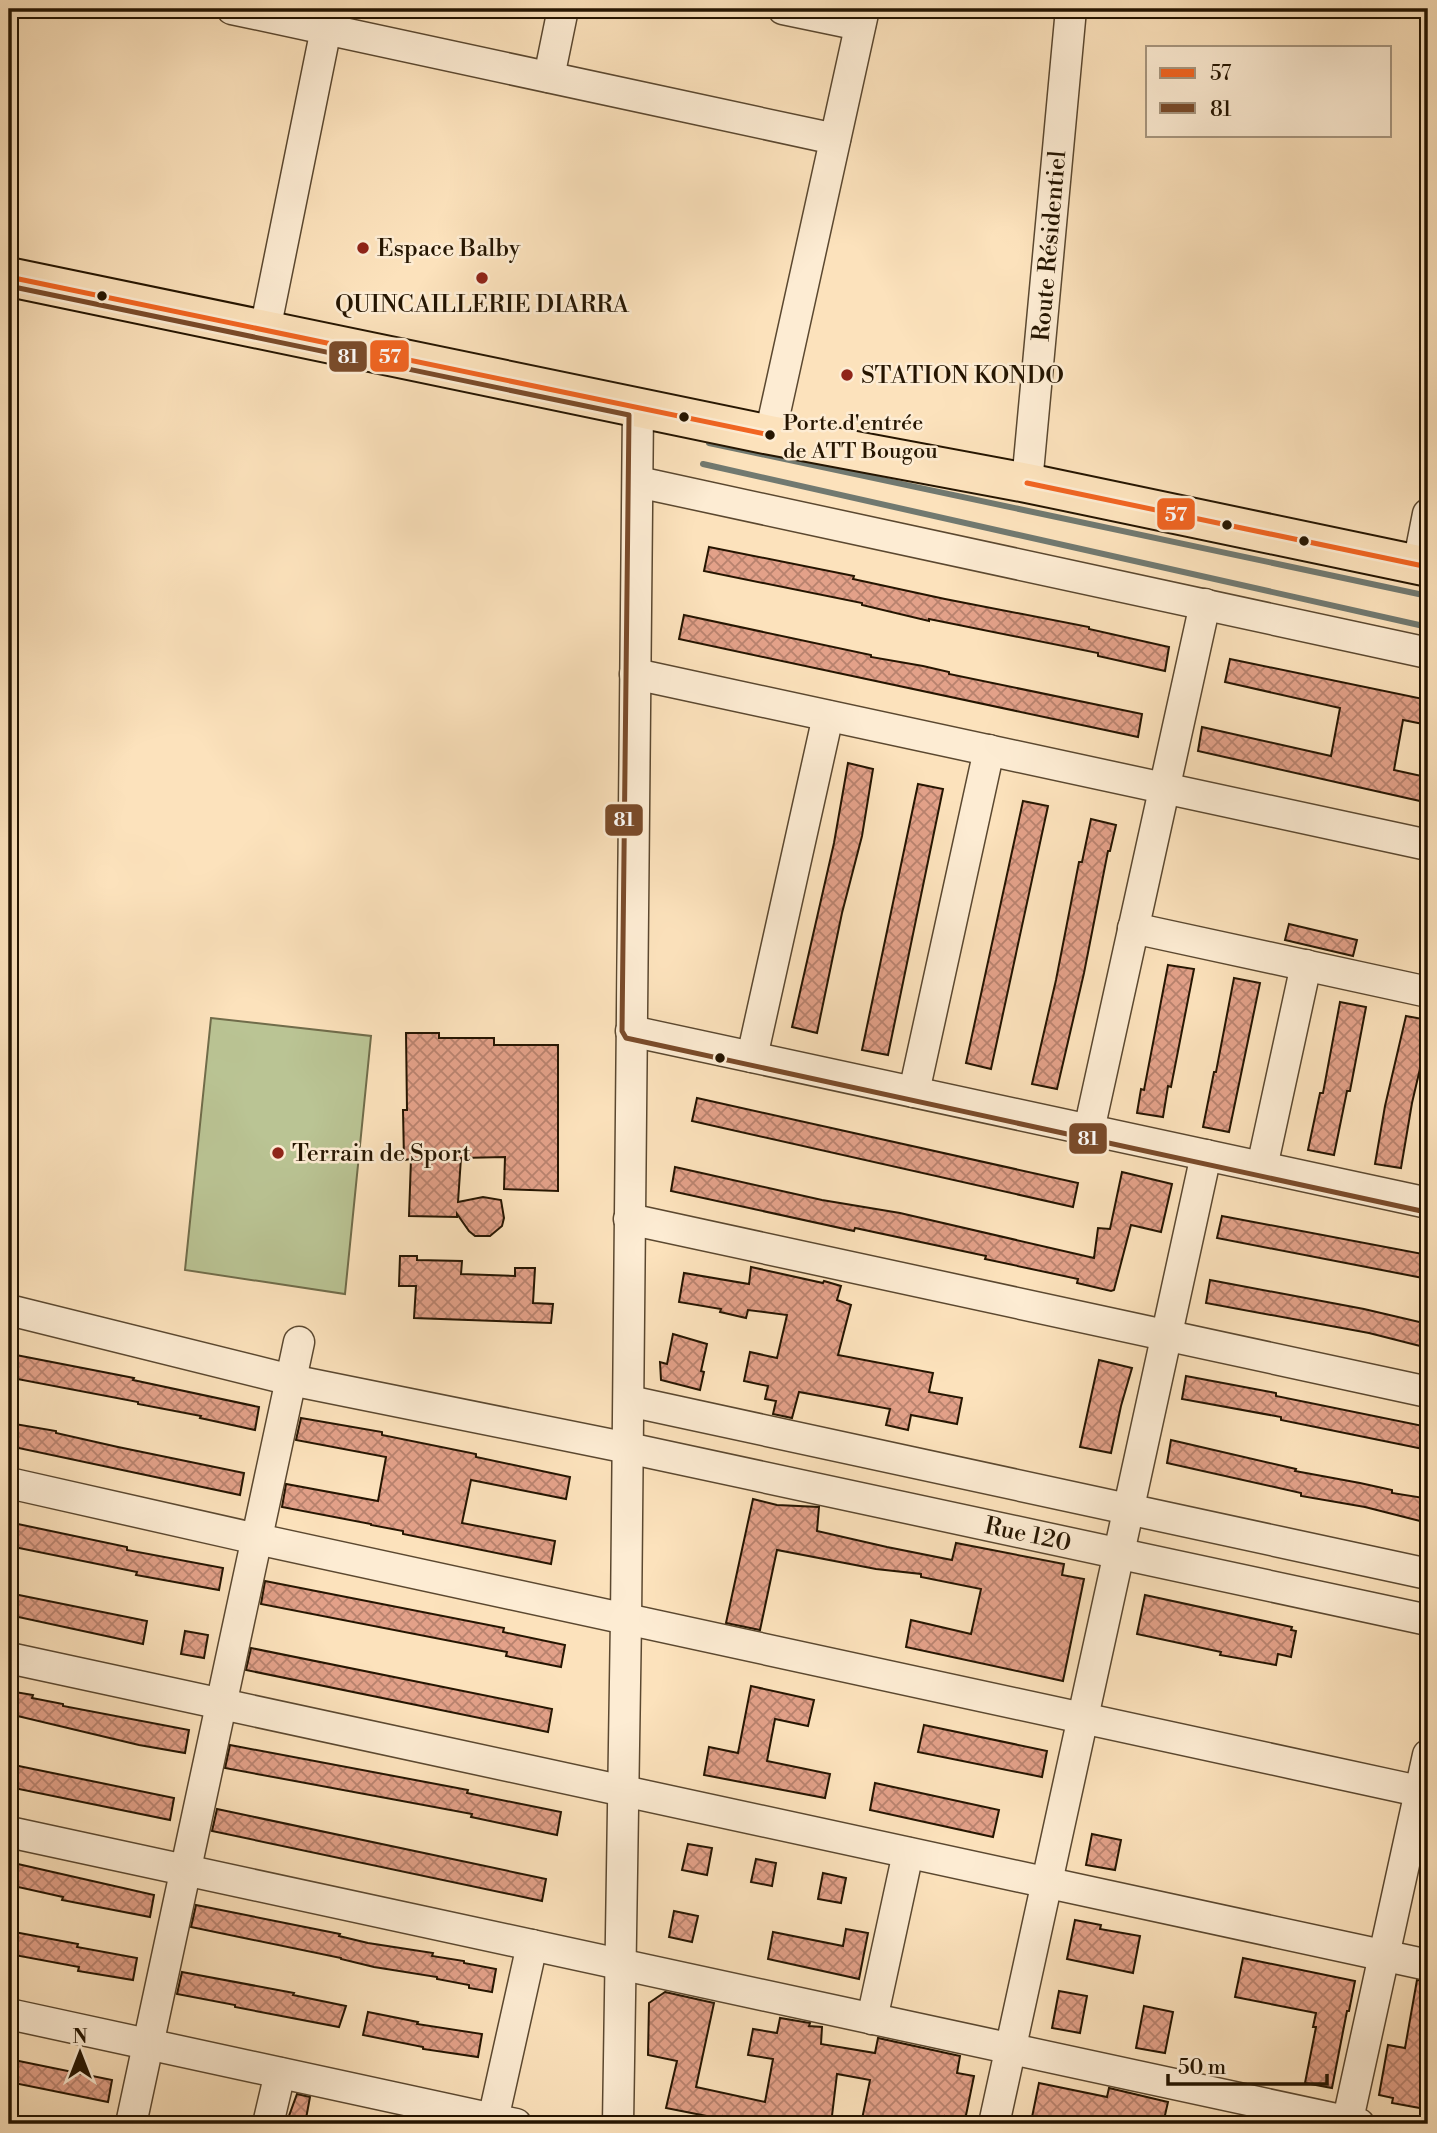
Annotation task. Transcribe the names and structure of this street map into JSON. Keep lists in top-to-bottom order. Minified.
{"streets":{"street":["Route Résidentiel","Rue 120"]},"places":["Espace Balby","QUINCAILLERIE DIARRA","STATION KONDO","Porte d'entrée de ATT Bougou","Terrain de Sport"],"lines":["transit line 57","transit line 81"],"legend":["57","81"],"scale_bar":"50 m","north":"top"}
